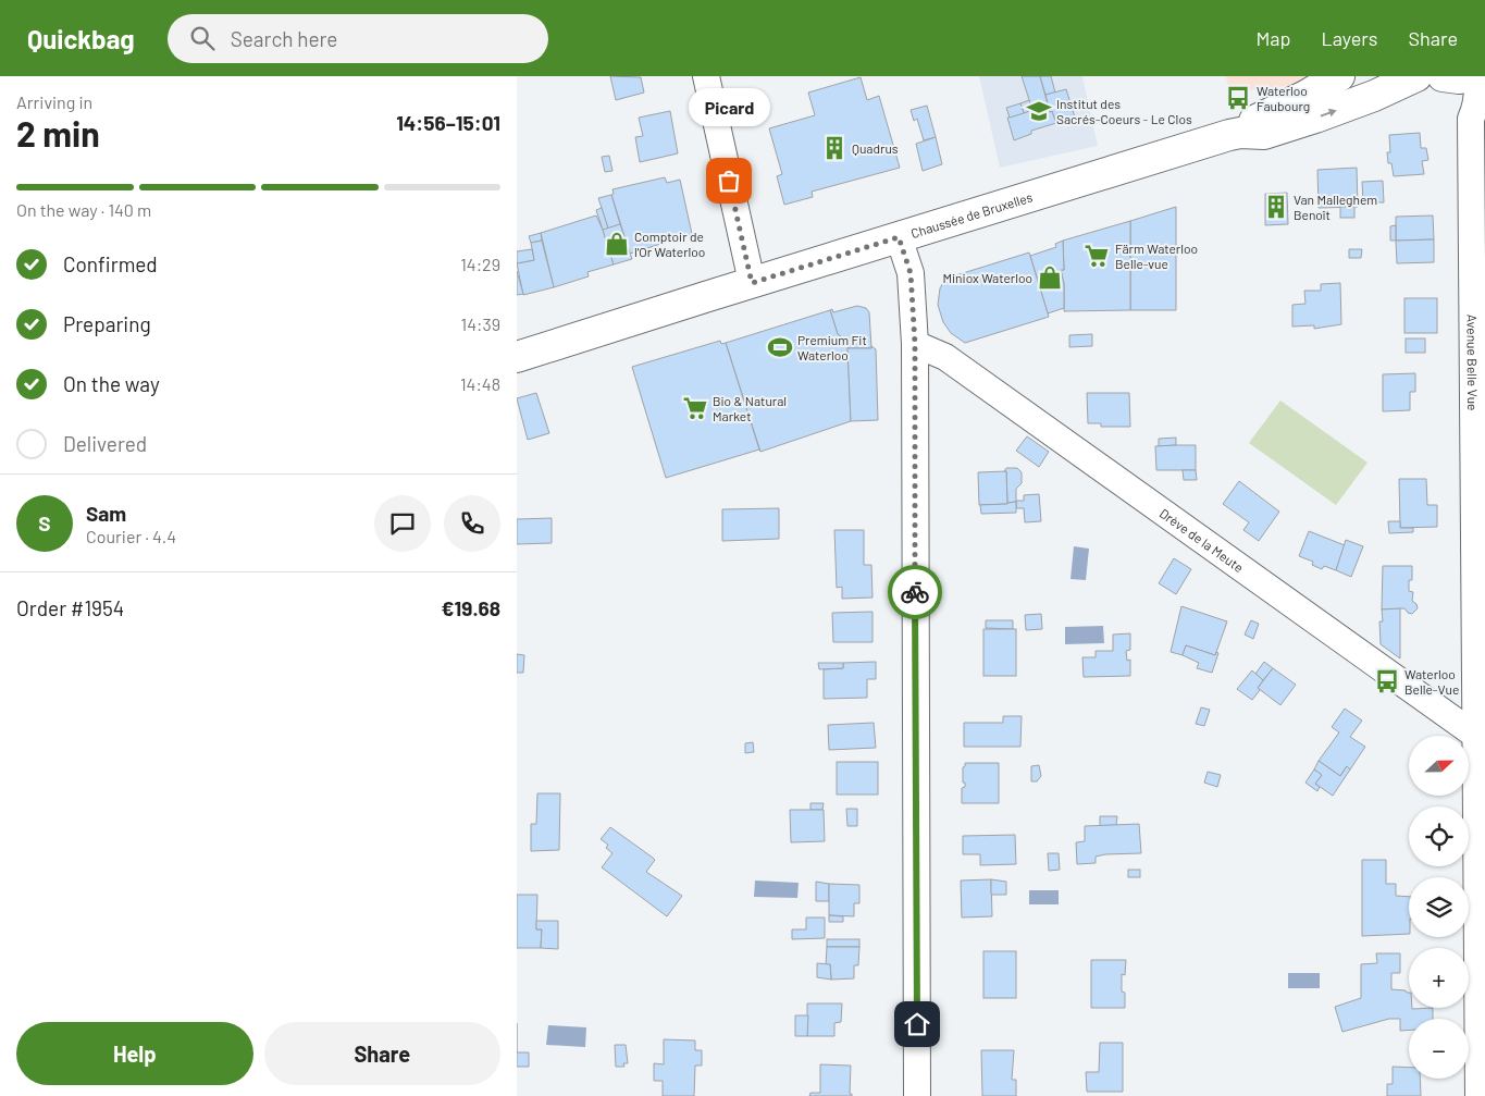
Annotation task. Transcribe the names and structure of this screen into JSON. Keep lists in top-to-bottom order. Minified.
{"streets":{"main road":["Chaussée de Bruxelles"],"street":["Avenue Belle Vue","Drève de la Meute"]},"crossings":[["Avenue Belle Vue","Drève de la Meute"]],"places":{"bus stop":["Waterloo Faubourg","Waterloo Belle-Vue"],"school or university":["Institut des Sacrés-Coeurs - Le Clos"],"building":["Quadrus","Van Malleghem Benoît"],"other":["Picard"],"shop":["Comptoir de l'Or Waterloo","Miniox Waterloo"],"supermarket":["Färm Waterloo Belle-vue","Bio & Natural Market"],"sports":["Premium Fit Waterloo"]},"north":"right","page":{"header":"Quickbag","search":"Search here","nav":["Map","Layers","Share"],"heading":["2 min","Arriving in","14:56–15:01"],"panel":["Sam","Courier · 4.4","Order #1954","€19.68"],"bubble":"Picard","bar":"On the way · 140 m","list":[["Confirmed","14:29"],["Preparing","14:39"],["On the way","14:48"],"Delivered"],"round":"S","map_buttons":["+","−"],"buttons":["Help","Share"]}}
